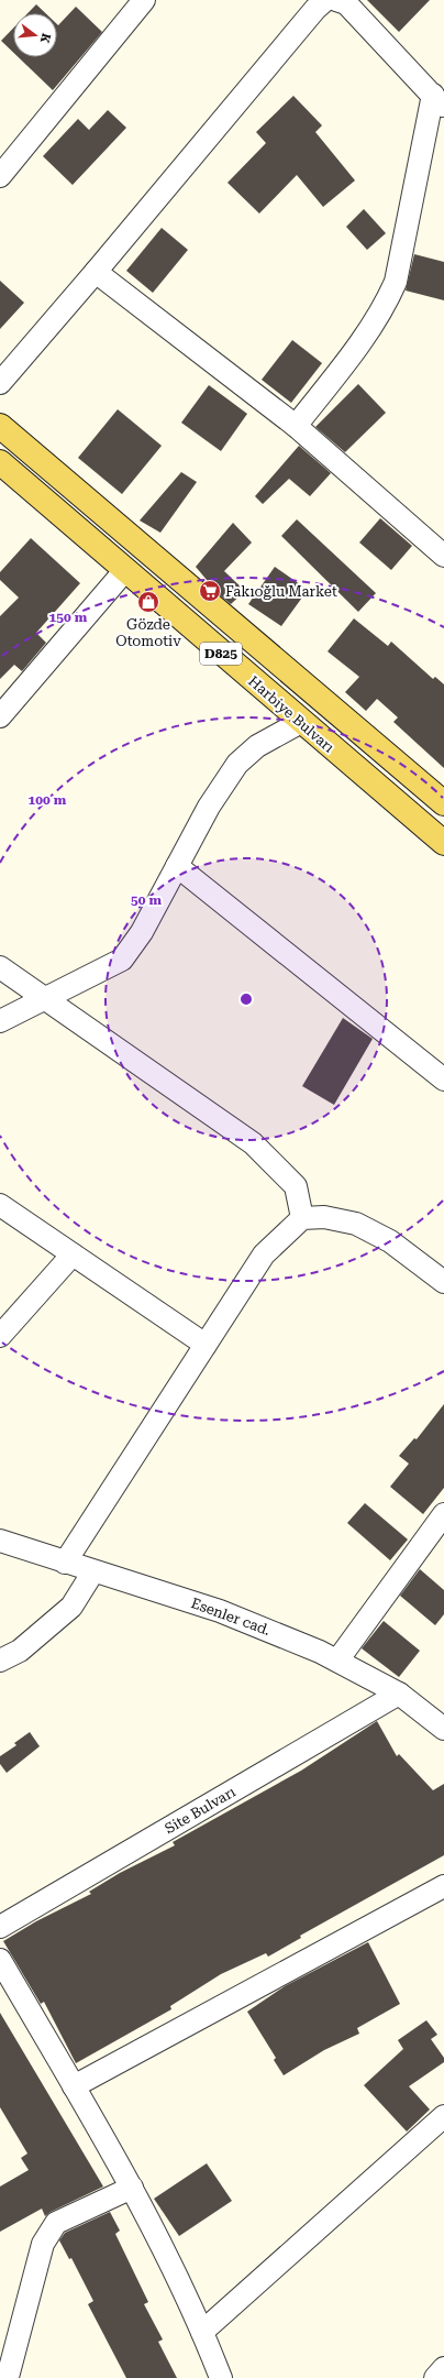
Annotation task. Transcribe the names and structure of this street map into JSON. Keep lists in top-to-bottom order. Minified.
{"streets":{"main road":["D825","Harbiye Bulvarı"],"street":["Esenler cad.","Site Bulvarı"]},"crossings":[["Esenler cad.","Site Bulvarı"]],"places":{"supermarket":["Fakıoğlu Market"],"shop":["Gözde Otomotiv"]},"north":"right","rings":["150 m","100 m","50 m"]}
